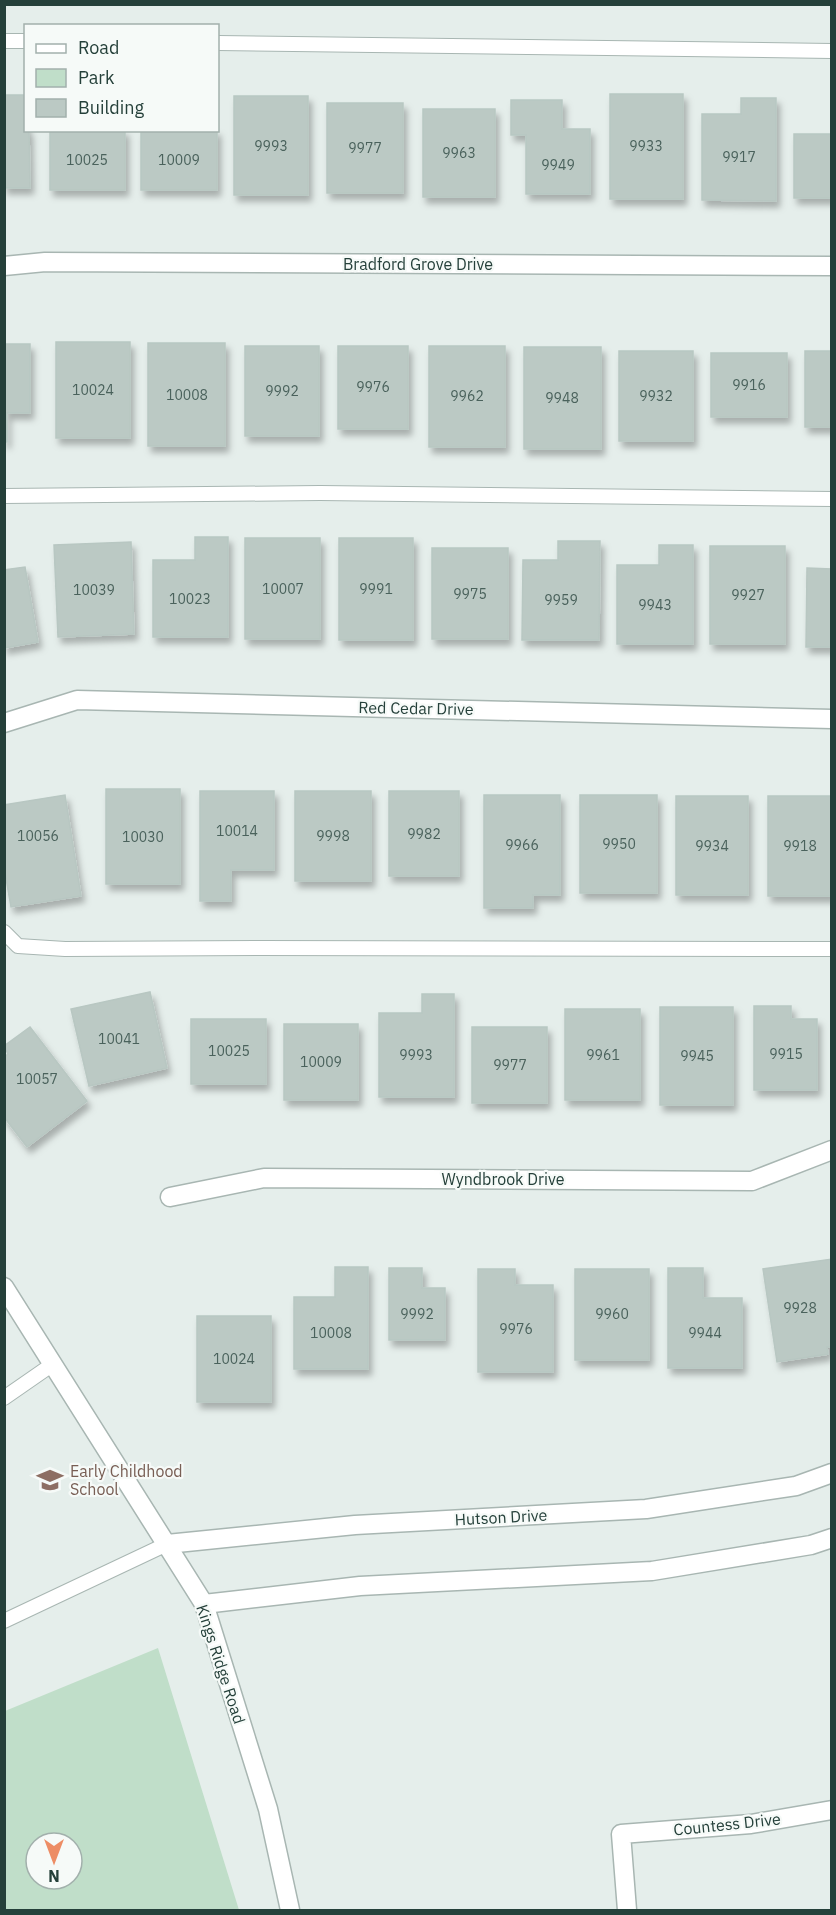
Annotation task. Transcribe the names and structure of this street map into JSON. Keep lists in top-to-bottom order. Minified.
{"streets":{"street":["Bradford Grove Drive","Red Cedar Drive","Wyndbrook Drive","Hutson Drive","Kings Ridge Road","Countess Drive"]},"crossings":[["Hutson Drive","Kings Ridge Road"]],"places":{"school or university":["Early Childhood School"]},"house_numbers":["9993","9933","9977","9963","9917","10025","10009","9949","9916","9976","10024","9992","10008","9962","9932","9948","10007","9991","10039","9975","9927","10023","9959","9943","10014","9982","10056","9998","10030","9950","9966","9934","9918","10041","10025","9915","9993","9961","9945","10009","9977","10057","9928","9992","9960","9976","10008","9944","10024"],"legend":["Road","Park","Building"],"north":"bottom"}
